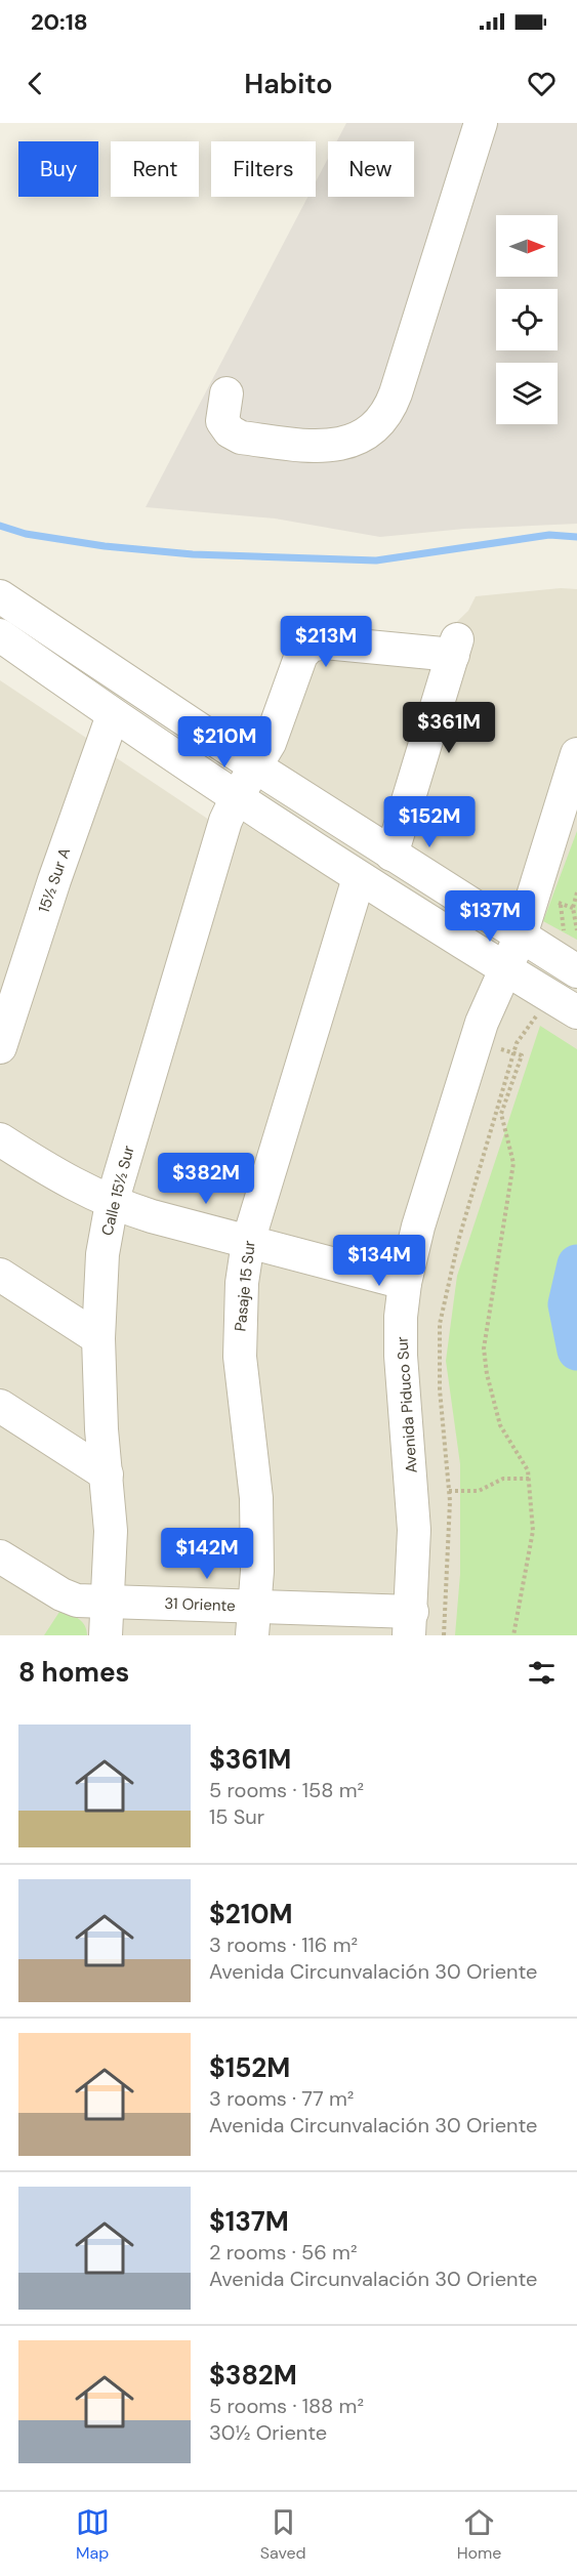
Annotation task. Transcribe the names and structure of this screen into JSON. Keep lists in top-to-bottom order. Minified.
{"streets":{"street":["15½ Sur A","Calle 15½ Sur","Pasaje 15 Sur","Avenida Piduco Sur","31 Oriente"]},"crossings":[["Calle 15½ Sur","31 Oriente"],["Pasaje 15 Sur","31 Oriente"],["Avenida Piduco Sur","31 Oriente"]],"north":"right","page":{"status":"20:18","header":"Habito","chip":["Buy","Rent","Filters","New"],"price":["$213M","$361M","$210M","$152M","$137M","$382M","$134M","$142M"],"heading":"8 homes","list":[{"name":"$361M","note":"5 rooms · 158 m² · 15 Sur"},{"name":"$210M","note":"3 rooms · 116 m² · Avenida Circunvalación 30 Oriente"},{"name":"$152M","note":"3 rooms · 77 m² · Avenida Circunvalación 30 Oriente"},{"name":"$137M","note":"2 rooms · 56 m² · Avenida Circunvalación 30 Oriente"},{"name":"$382M","note":"5 rooms · 188 m² · 30½ Oriente"}],"tabs":["Map","Saved","Home"]}}
